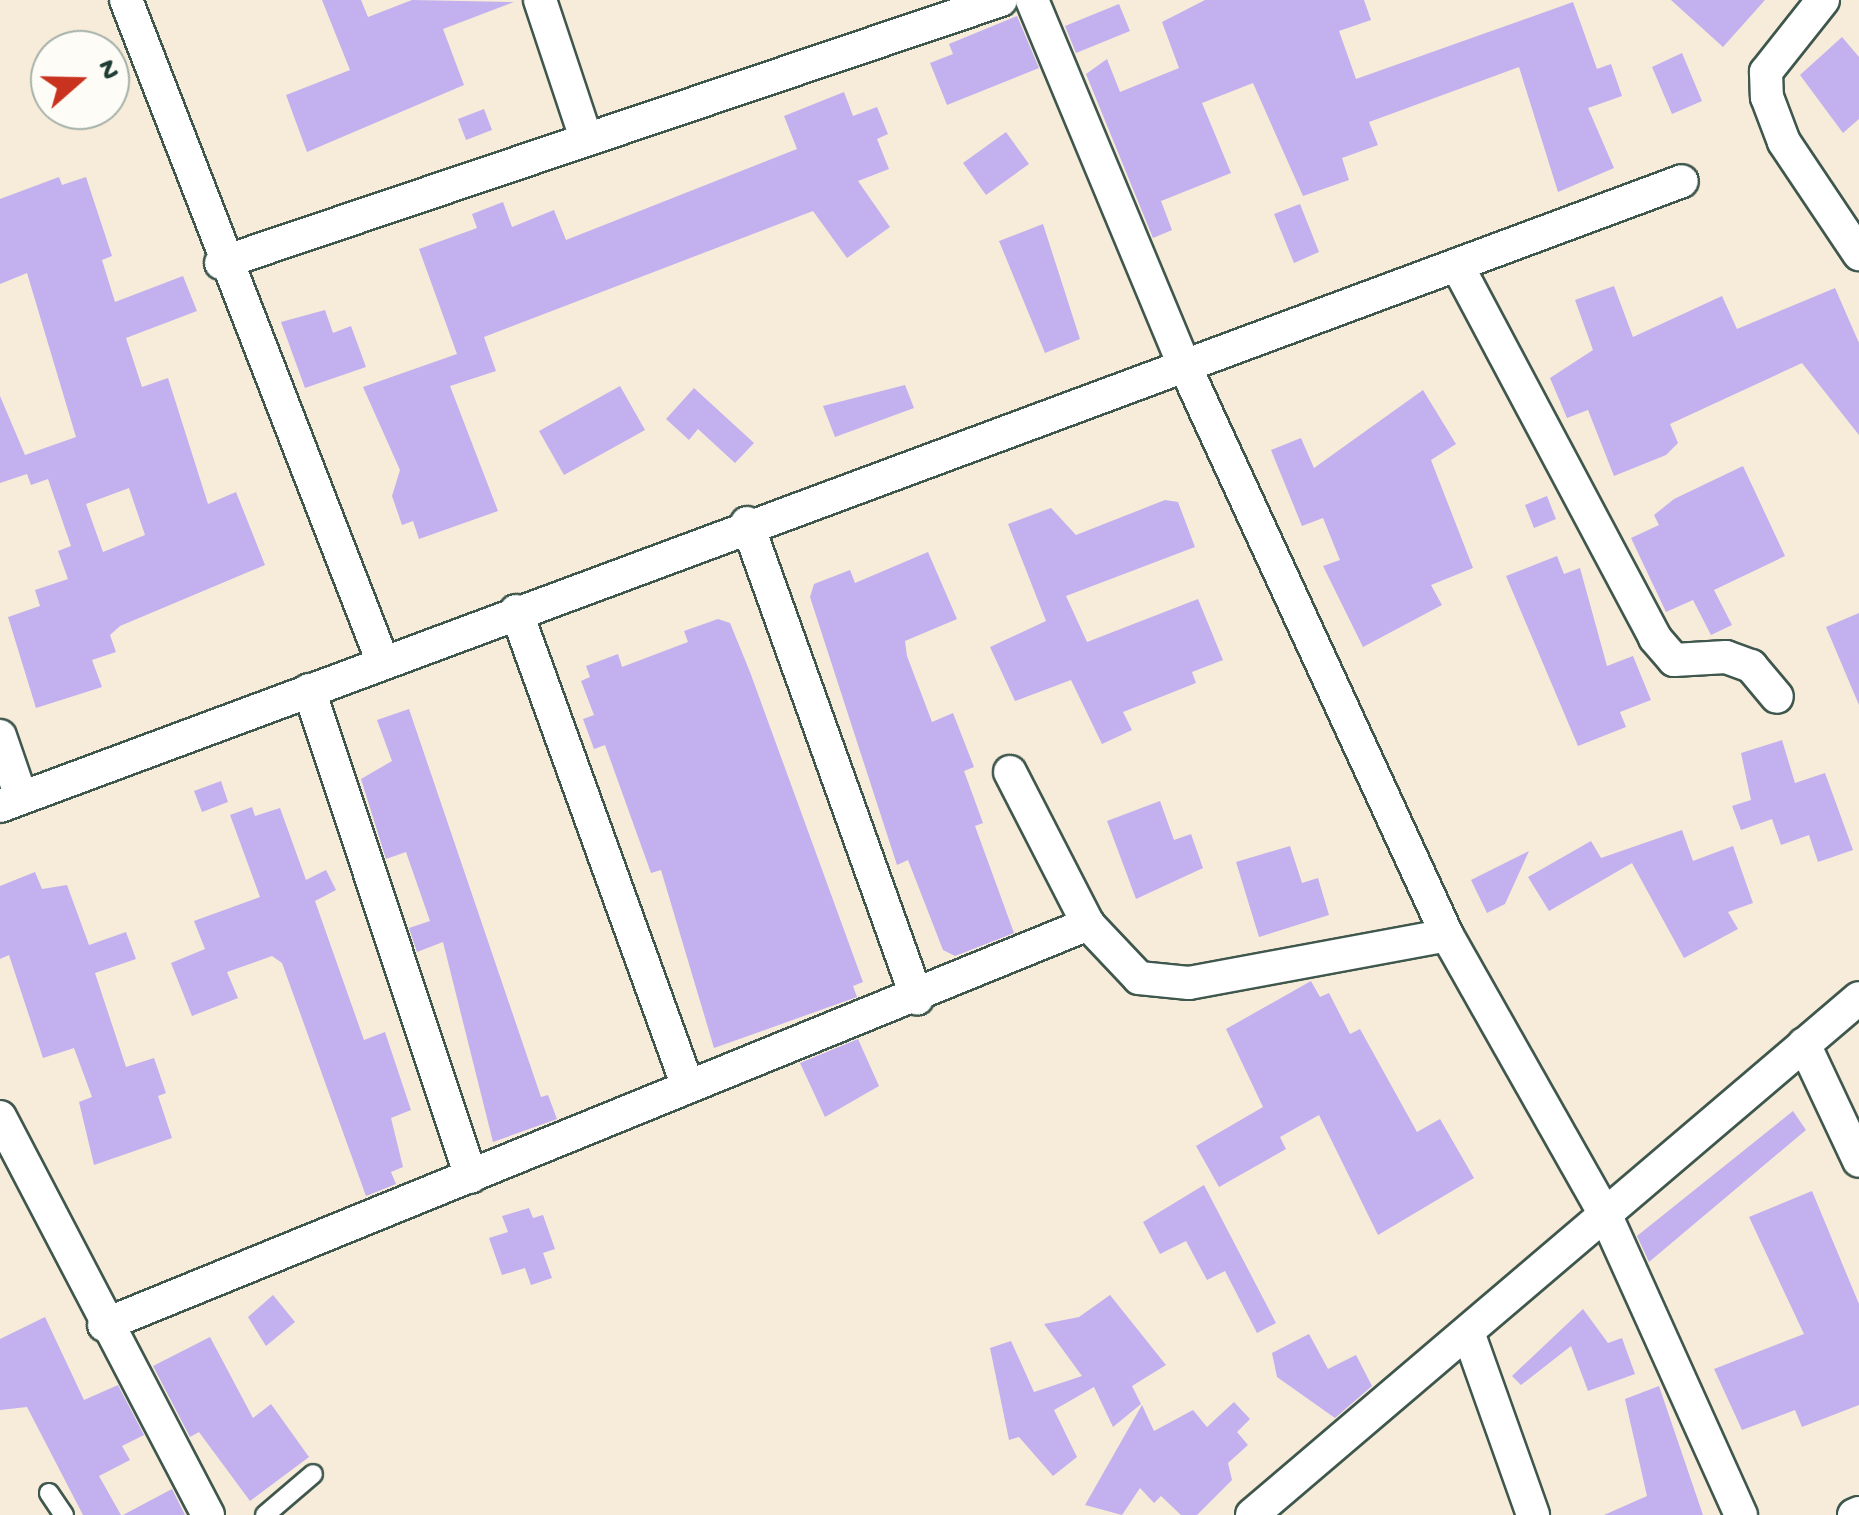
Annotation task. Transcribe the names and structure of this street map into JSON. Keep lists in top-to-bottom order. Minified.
{"north":"right"}
